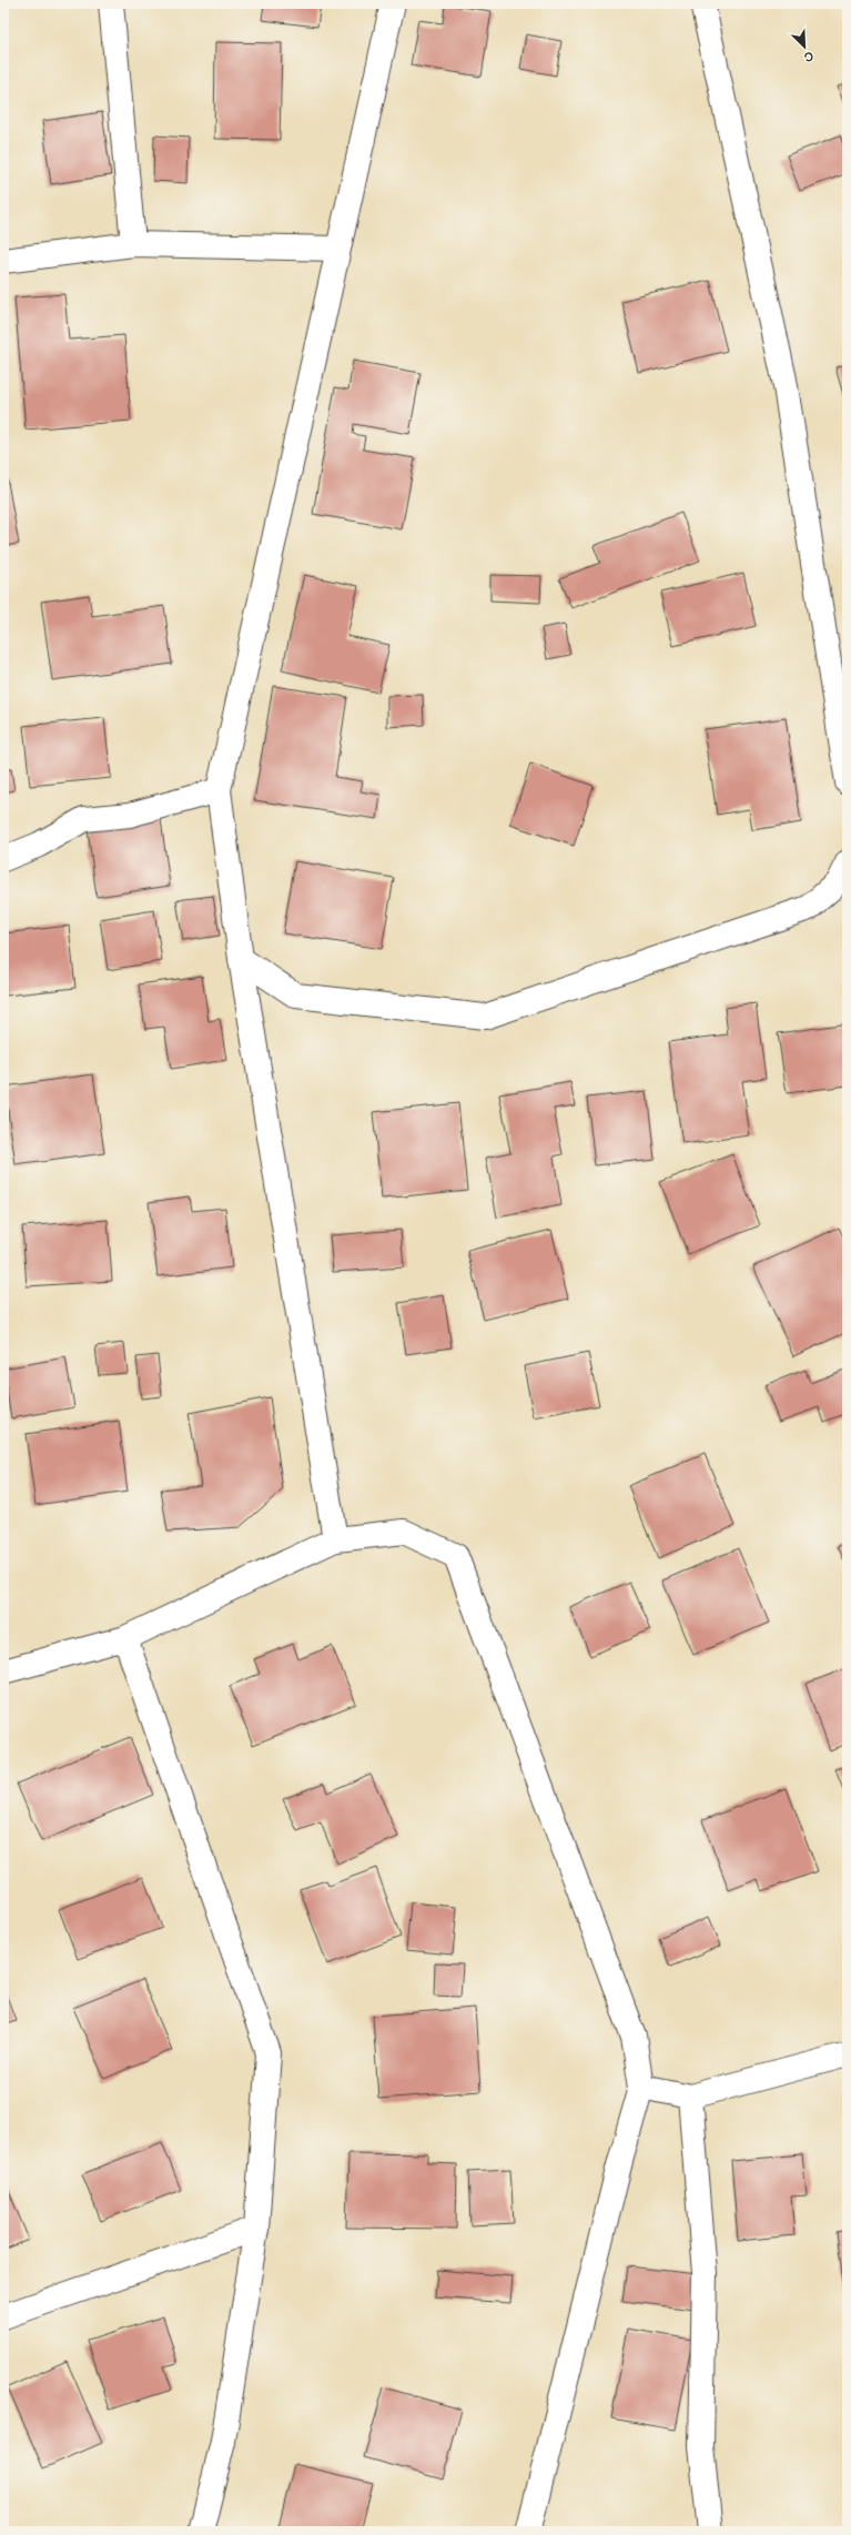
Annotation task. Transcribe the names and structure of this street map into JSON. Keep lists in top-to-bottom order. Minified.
{"north":"bottom right"}
